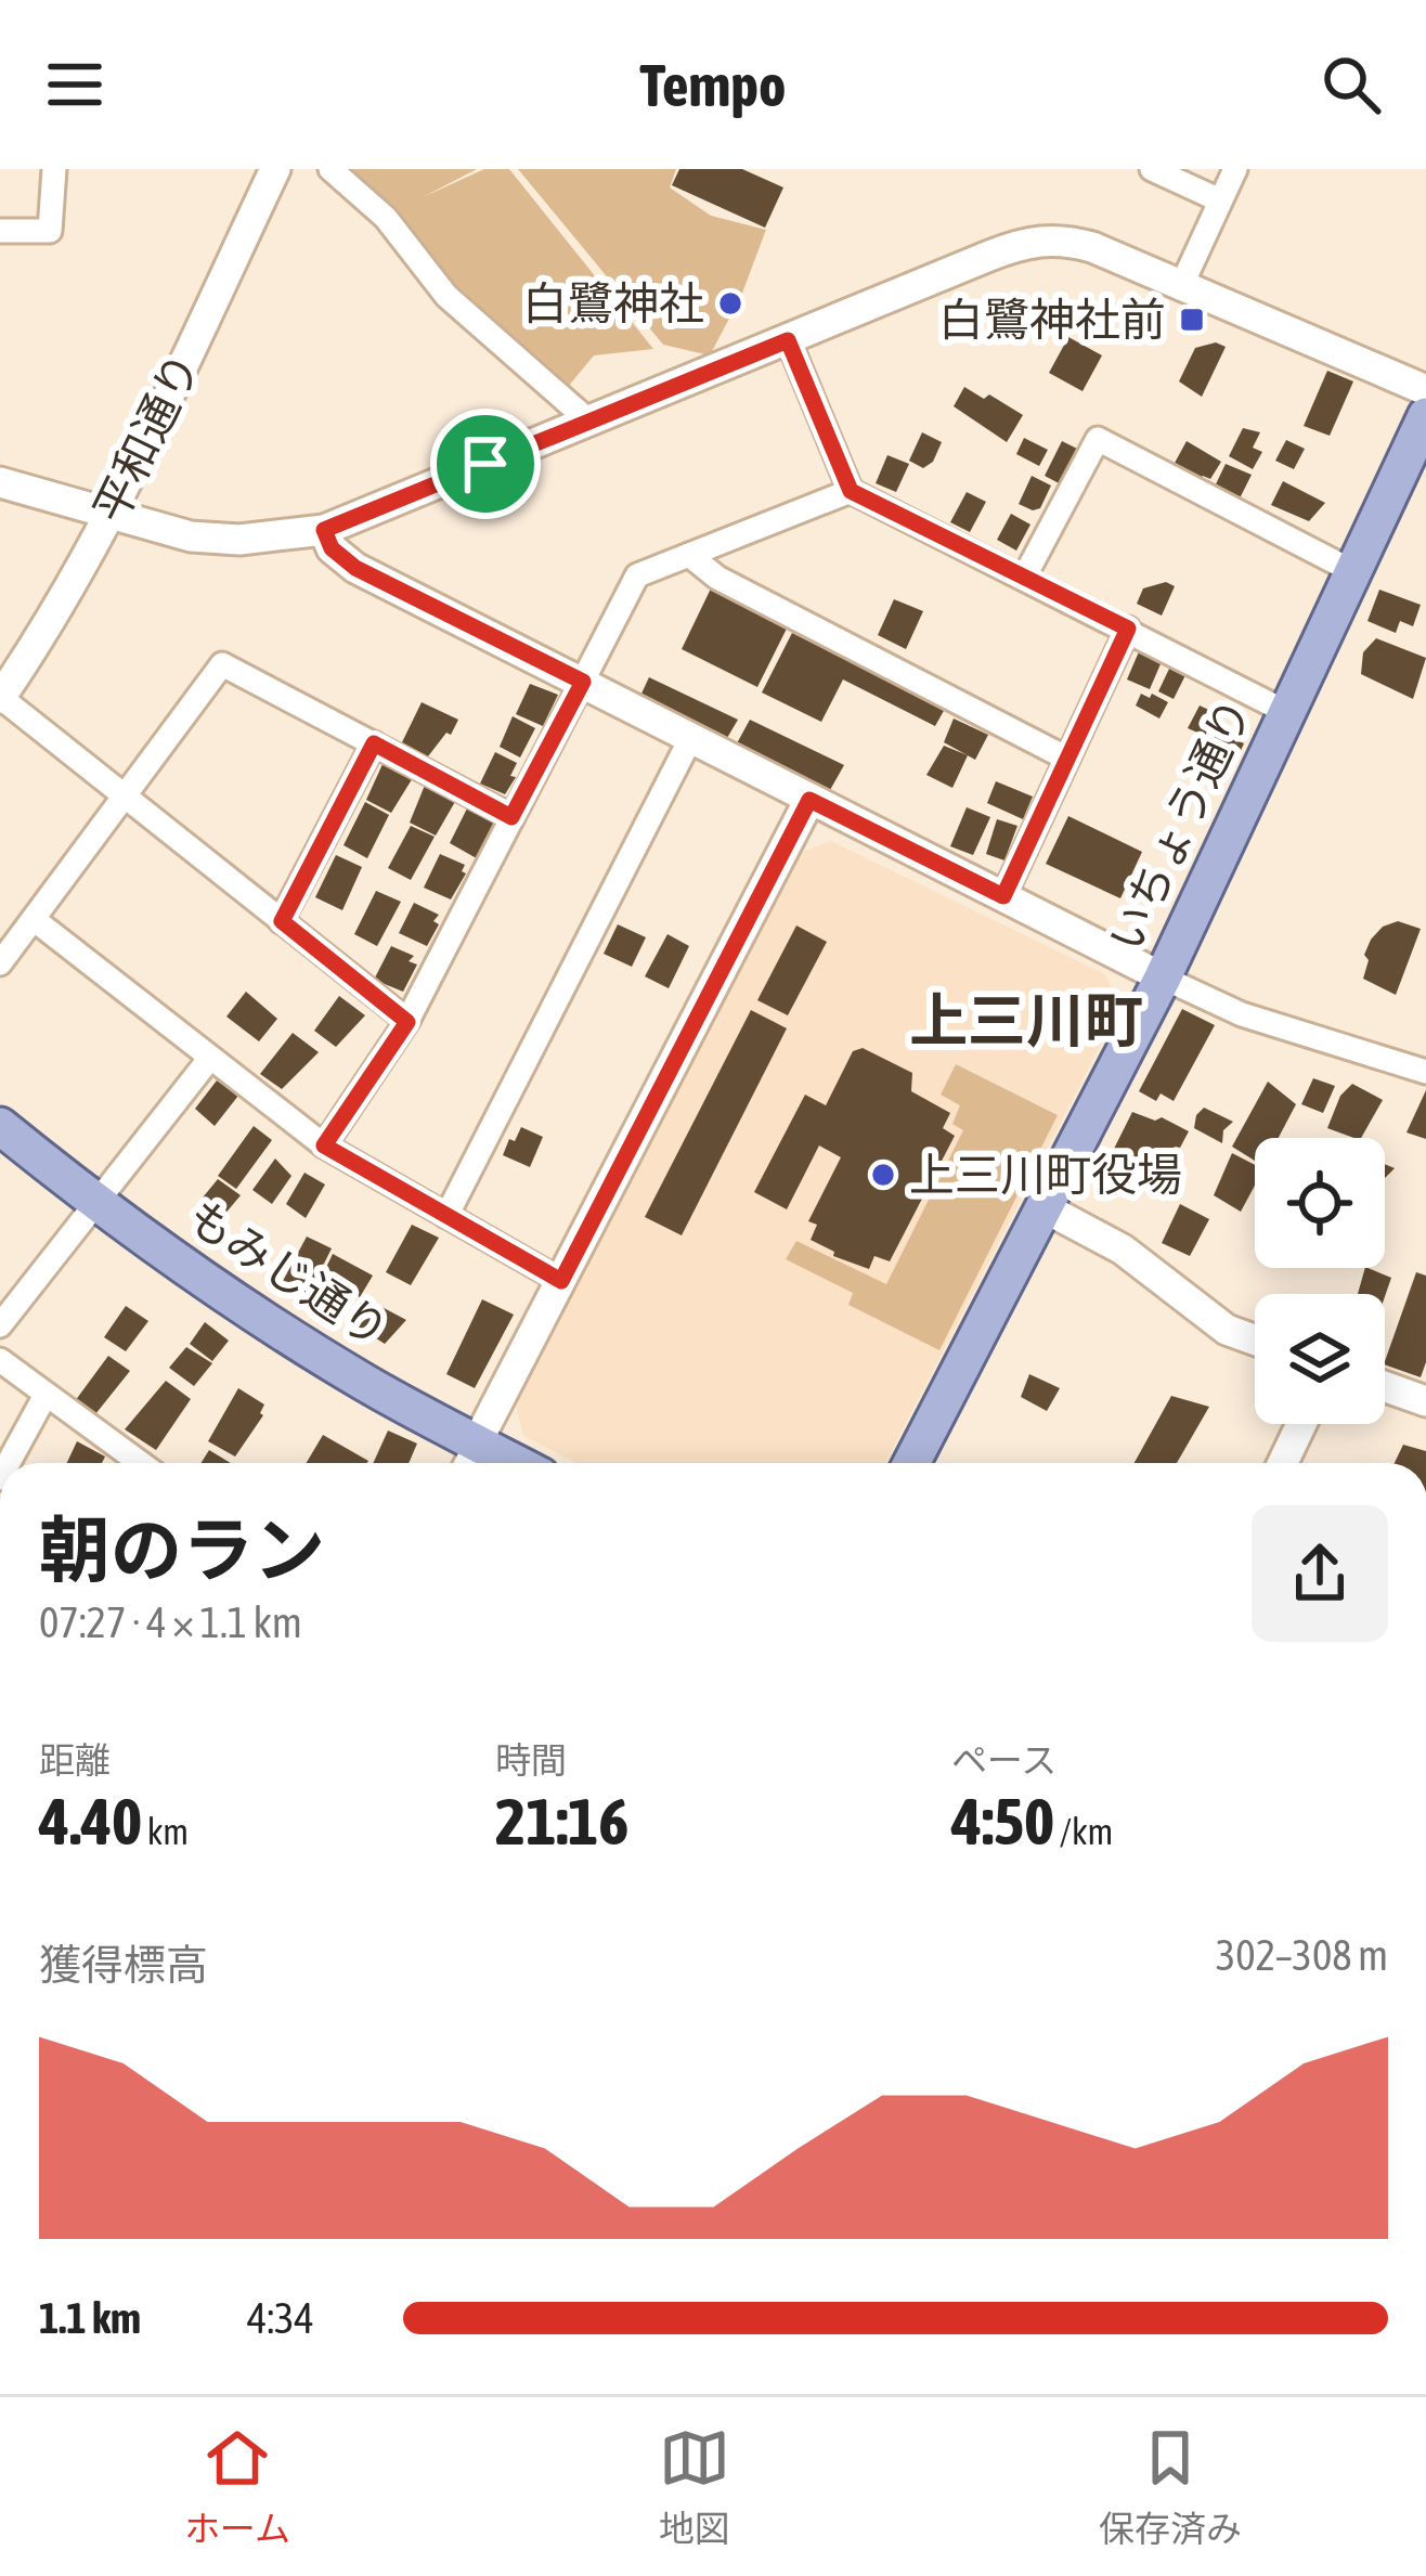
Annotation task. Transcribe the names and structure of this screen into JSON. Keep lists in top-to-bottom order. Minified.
{"streets":{"main road":["いちょう通り","もみじ通り"],"street":["平和通り"]},"districts":["上三川町"],"places":{"other":["白鷺神社","上三川町役場"],"transit":["白鷺神社前"]},"page":{"header":"Tempo","heading":["朝のラン","07:27 · 4 × 1.1 km"],"stats":[["距離","4.40 km"],["時間","21:16"],["ペース","4:50 /km"]],"chart":["獲得標高","302–308 m"],"list":[{"name":"1.1 km","note":"4:34"}],"tabs":["ホーム","地図","保存済み"]}}
